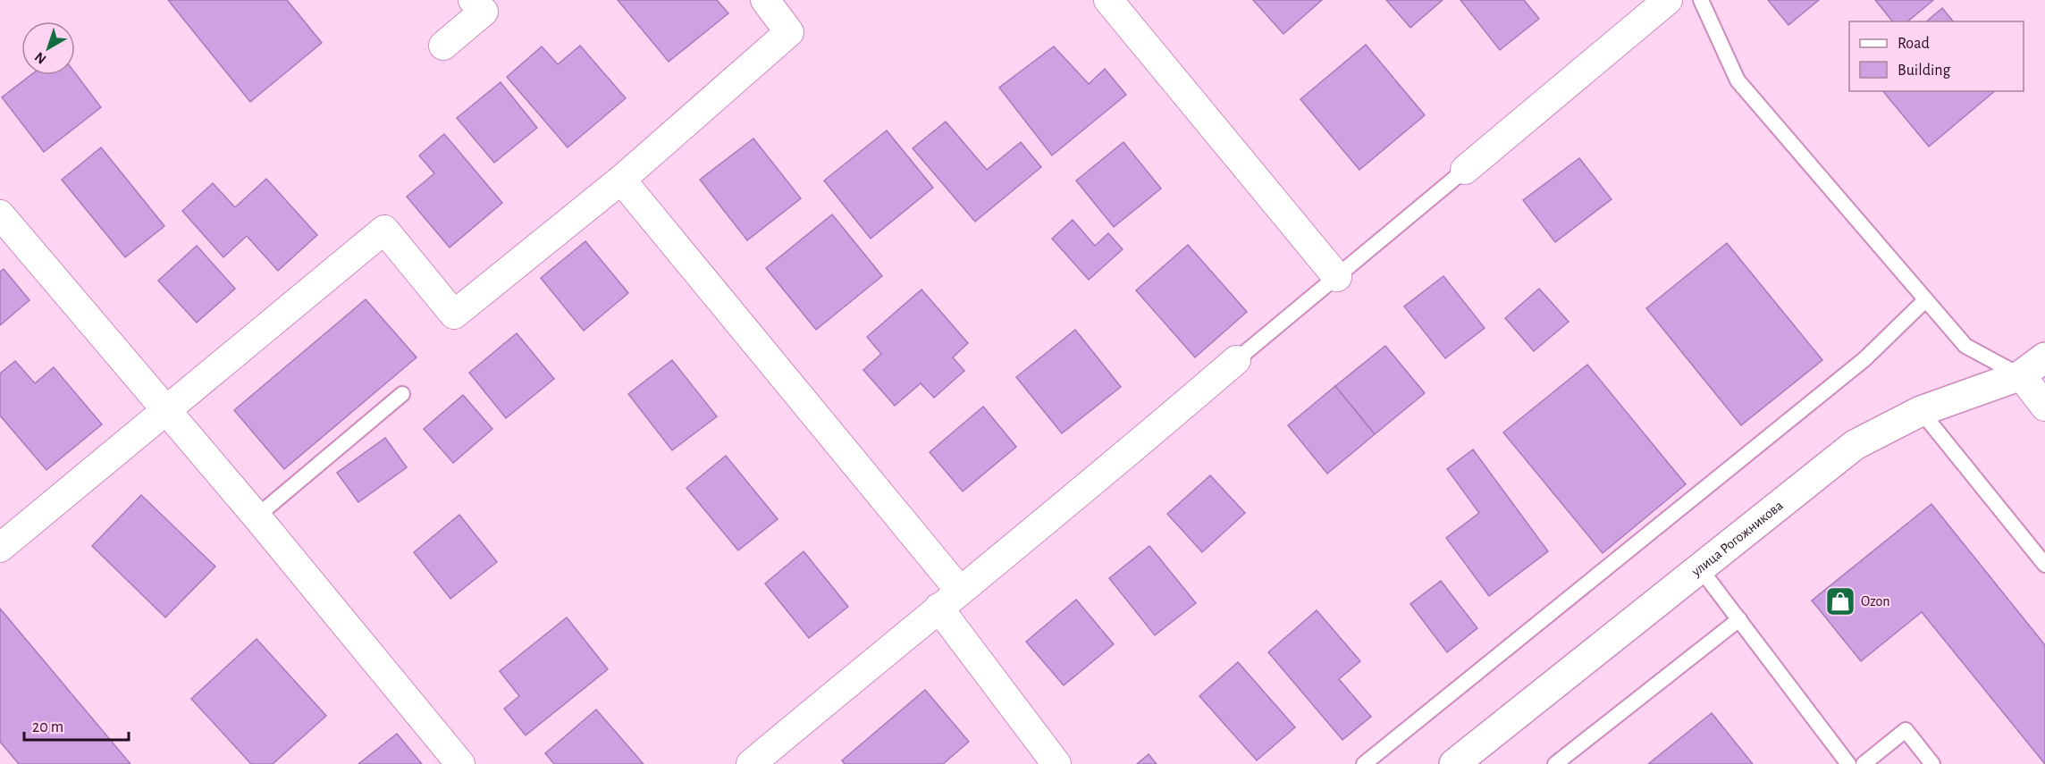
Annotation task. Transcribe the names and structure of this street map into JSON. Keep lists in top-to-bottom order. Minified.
{"streets":{"street":["улица Рогожникова"]},"places":{"shop":["Ozon"]},"legend":["Road","Building"],"scale_bar":"20 m","north":"bottom left"}
